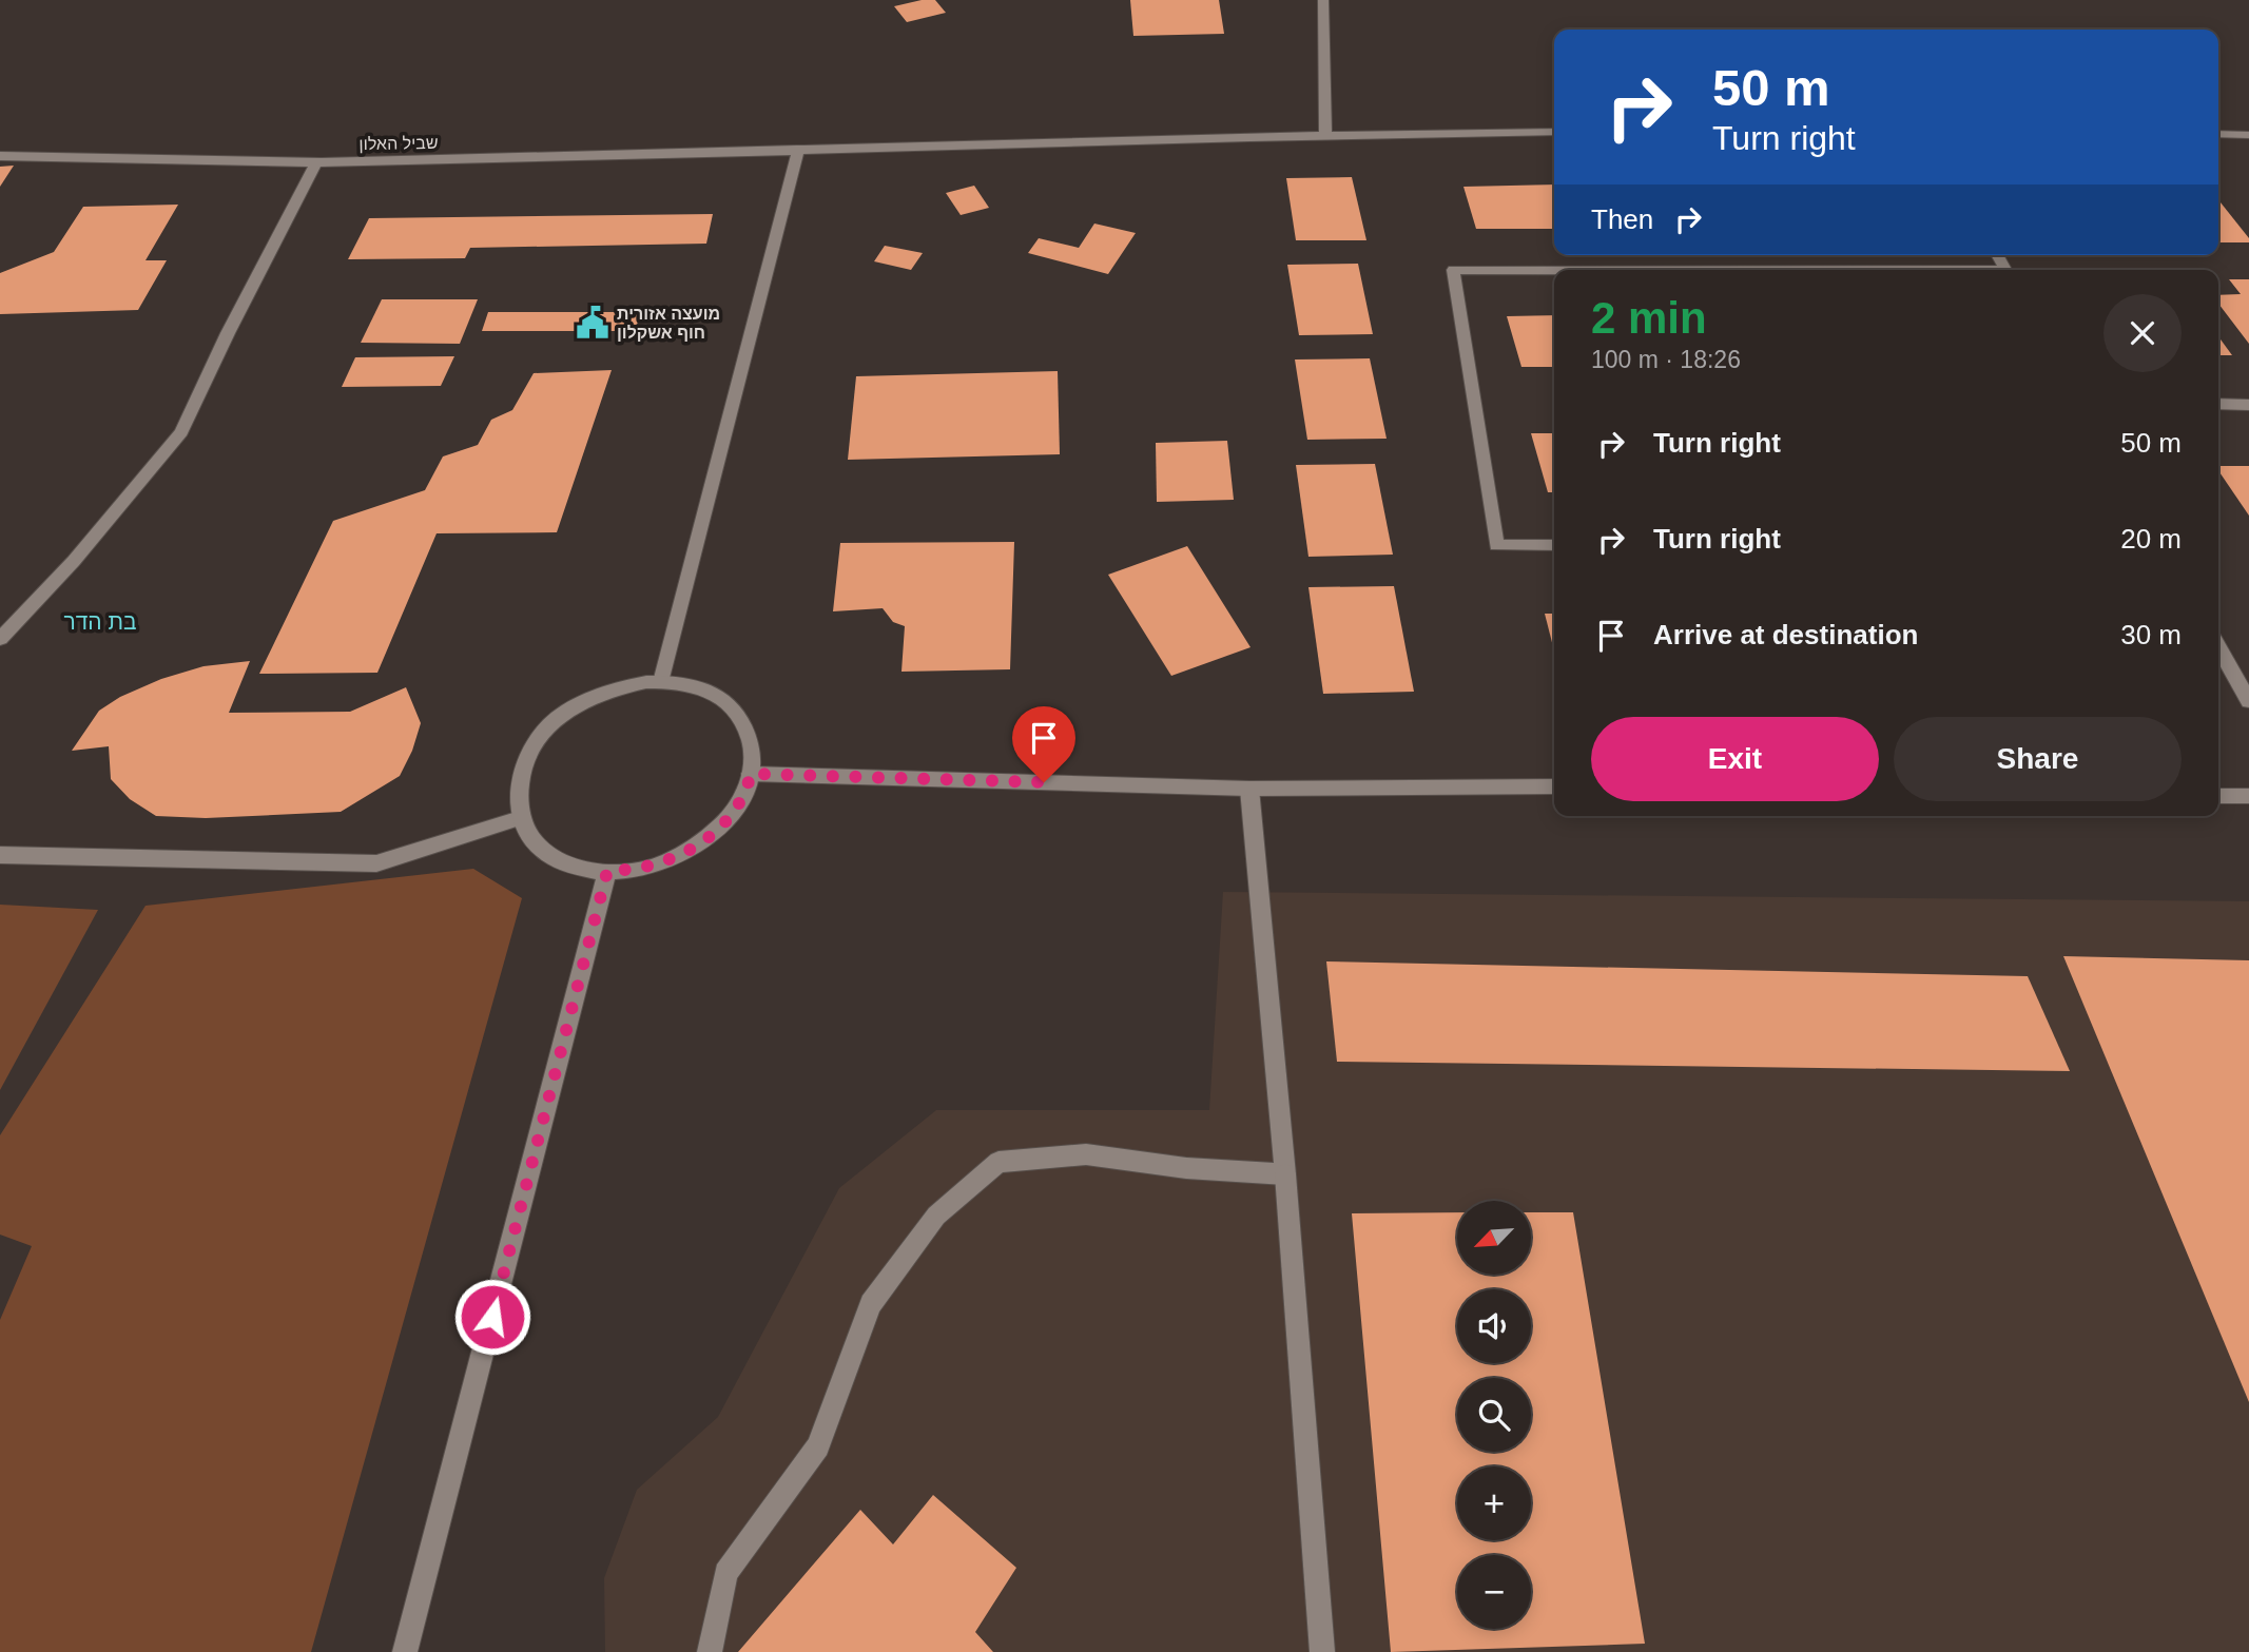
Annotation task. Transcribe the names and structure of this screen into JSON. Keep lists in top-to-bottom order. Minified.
{"streets":{"street":["שביל האלון"]},"districts":["בת הדר"],"places":{"public building":["מועצה אזורית חוף אשקלון"]},"north":"bottom left","page":{"turn":["50 m","Turn right"],"then":"Then","heading":["2 min","100 m · 18:26"],"list":[{"name":"Turn right","value":"50 m"},{"name":"Turn right","value":"20 m"},{"name":"Arrive at destination","value":"30 m"}],"buttons":["Exit","Share"],"map_buttons":["+","−"]}}
